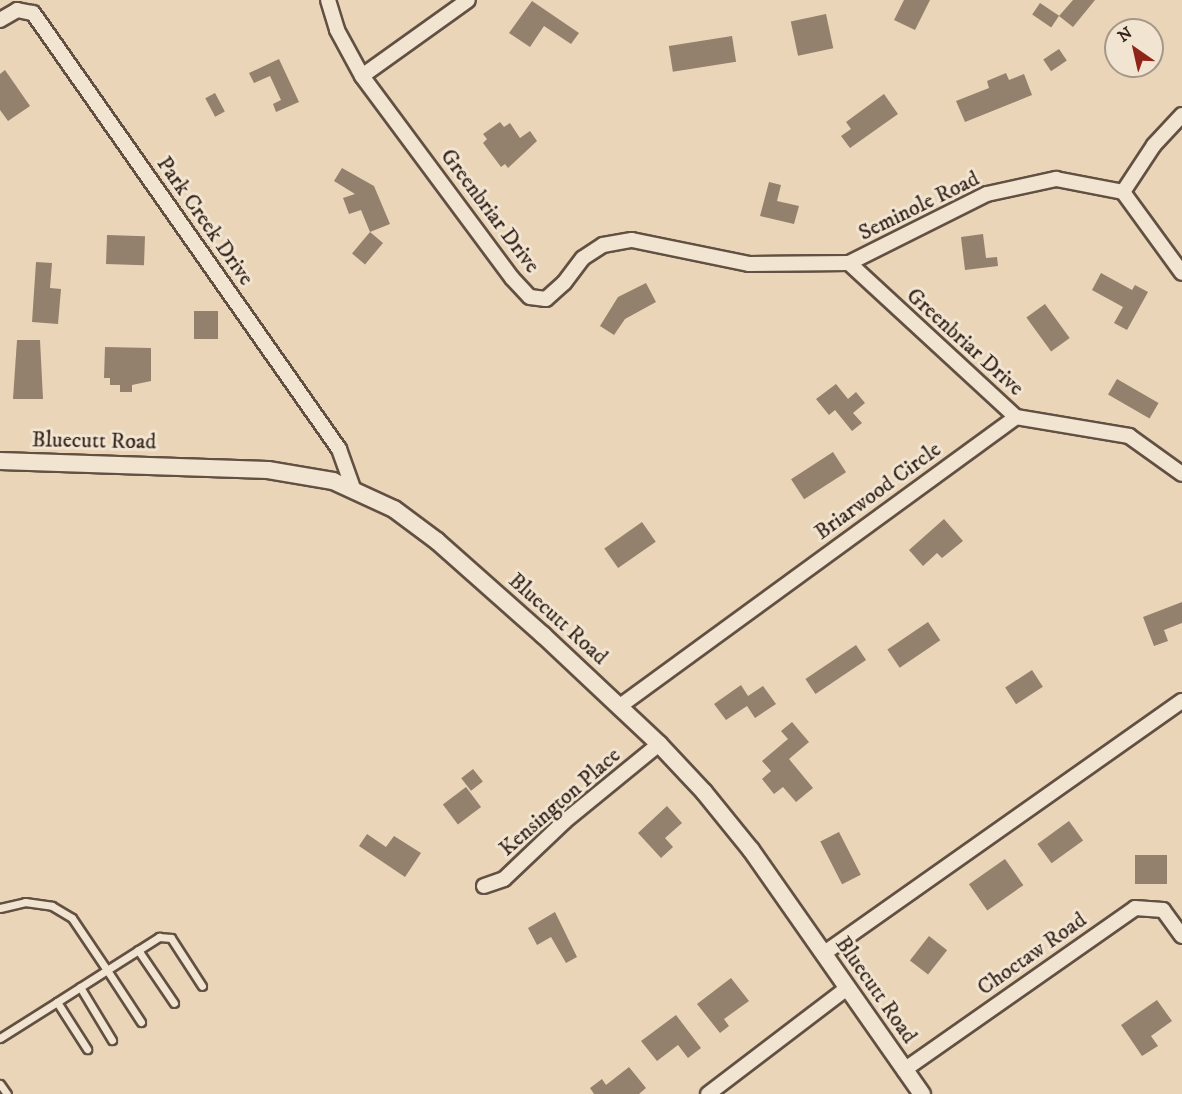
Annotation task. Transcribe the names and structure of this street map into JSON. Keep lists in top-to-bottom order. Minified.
{"streets":{"street":["Seminole Road","Greenbriar Drive","Park Creek Drive","Bluecutt Road","Briarwood Circle","Kensington Place","Choctaw Road"]},"crossings":[["Seminole Road","Greenbriar Drive"],["Greenbriar Drive","Briarwood Circle"],["Park Creek Drive","Bluecutt Road"],["Bluecutt Road","Briarwood Circle"],["Bluecutt Road","Kensington Place"],["Bluecutt Road","Choctaw Road"]],"north":"top left"}
